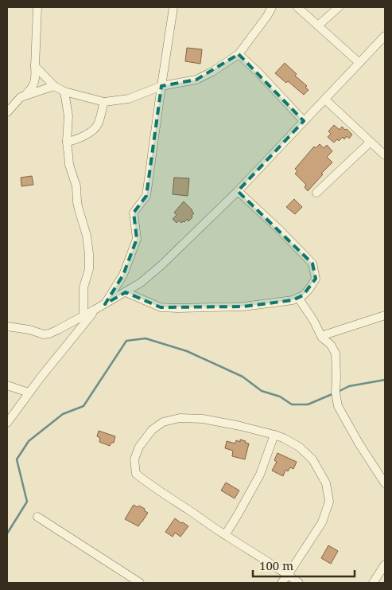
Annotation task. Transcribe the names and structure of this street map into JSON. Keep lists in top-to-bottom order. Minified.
{"scale_bar":"100 m"}
